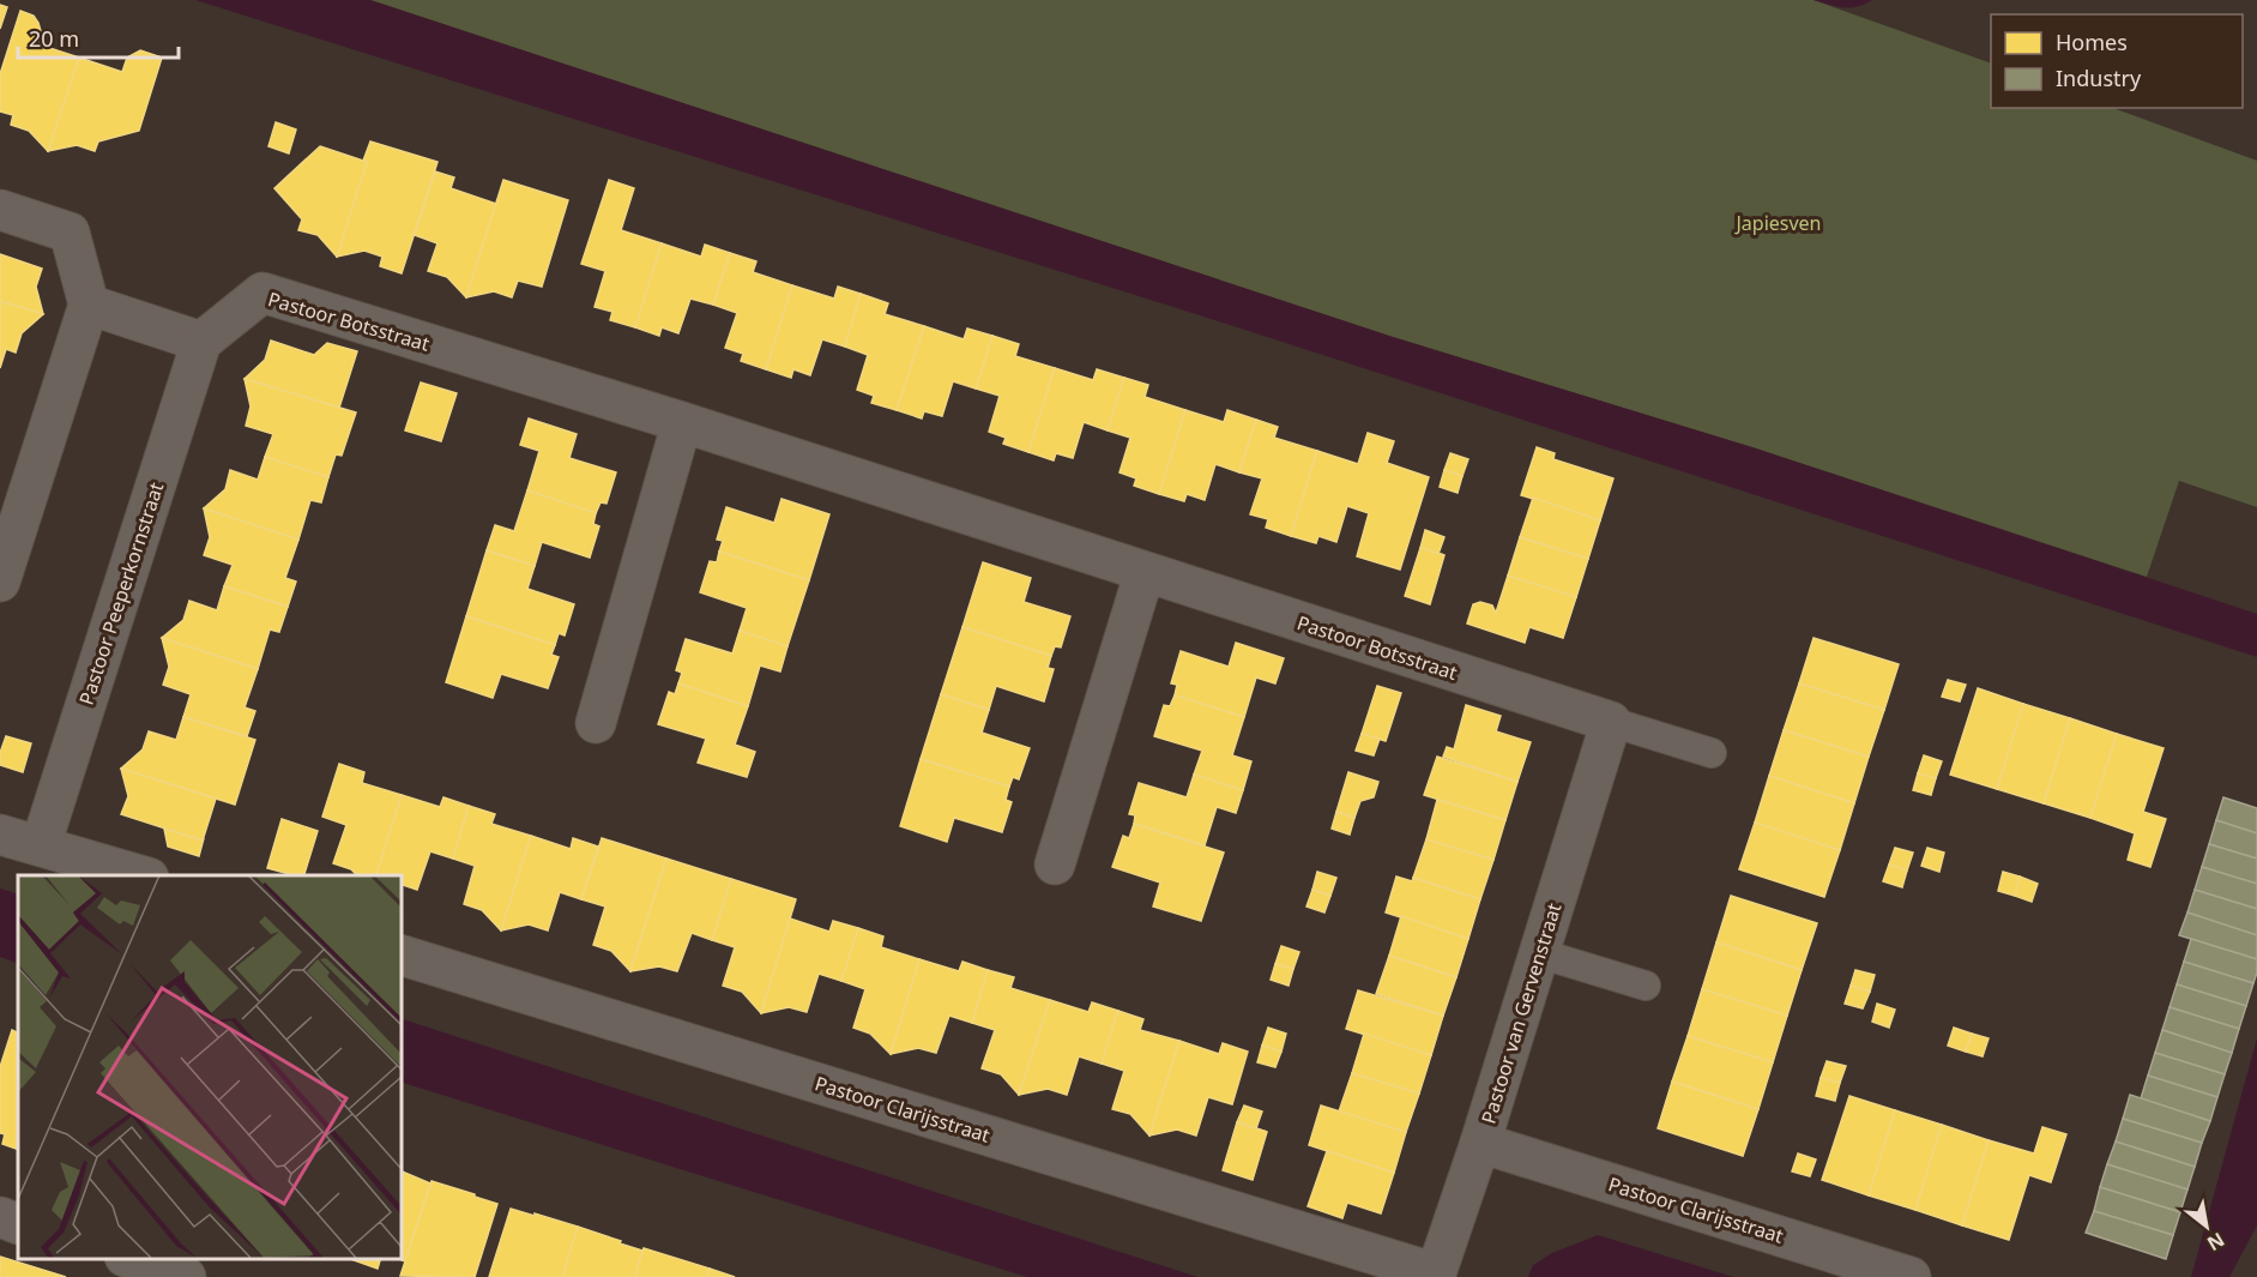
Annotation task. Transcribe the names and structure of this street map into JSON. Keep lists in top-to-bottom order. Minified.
{"streets":{"street":["Pastoor Botsstraat","Pastoor Peeperkornstraat","Pastoor van Gervenstraat","Pastoor Clarijsstraat"]},"crossings":[["Pastoor Botsstraat","Pastoor Peeperkornstraat"],["Pastoor Botsstraat","Pastoor van Gervenstraat"],["Pastoor van Gervenstraat","Pastoor Clarijsstraat"]],"parks":["Japiesven"],"legend":["Homes","Industry"],"scale_bar":"20 m","north":"bottom right"}
